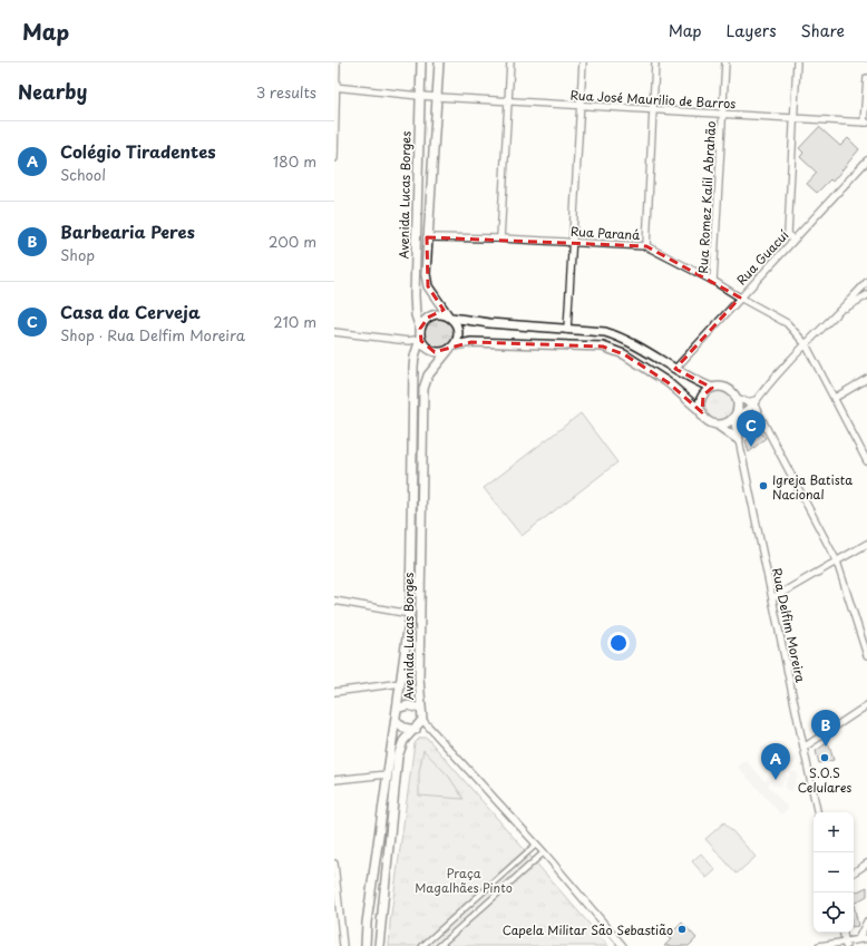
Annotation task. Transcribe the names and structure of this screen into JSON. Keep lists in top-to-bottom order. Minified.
{"streets":{"street":["Rua José Maurilio de Barros","Avenida Lucas Borges","Rua Romez Kalil Abrahão","Rua Paraná","Rua Guacuí","Rua Delfim Moreira"]},"crossings":[["Rua José Maurilio de Barros","Avenida Lucas Borges"],["Rua José Maurilio de Barros","Rua Romez Kalil Abrahão"],["Avenida Lucas Borges","Rua Paraná"],["Rua Romez Kalil Abrahão","Rua Paraná"],["Rua Paraná","Rua Guacuí"]],"parks":["Praça Magalhães Pinto"],"places":["Igreja Batista Nacional","S.O.S Celulares","Capela Militar São Sebastião"],"page":{"header":"Map","nav":["Map","Layers","Share"],"heading":["Nearby","3 results"],"list":[{"mark":"A","name":"Colégio Tiradentes","note":"School","value":"180 m"},{"mark":"B","name":"Barbearia Peres","note":"Shop","value":"200 m"},{"mark":"C","name":"Casa da Cerveja","note":"Shop · Rua Delfim Moreira","value":"210 m"}],"pins":["C","B","A"],"map_buttons":["+","−"]}}
